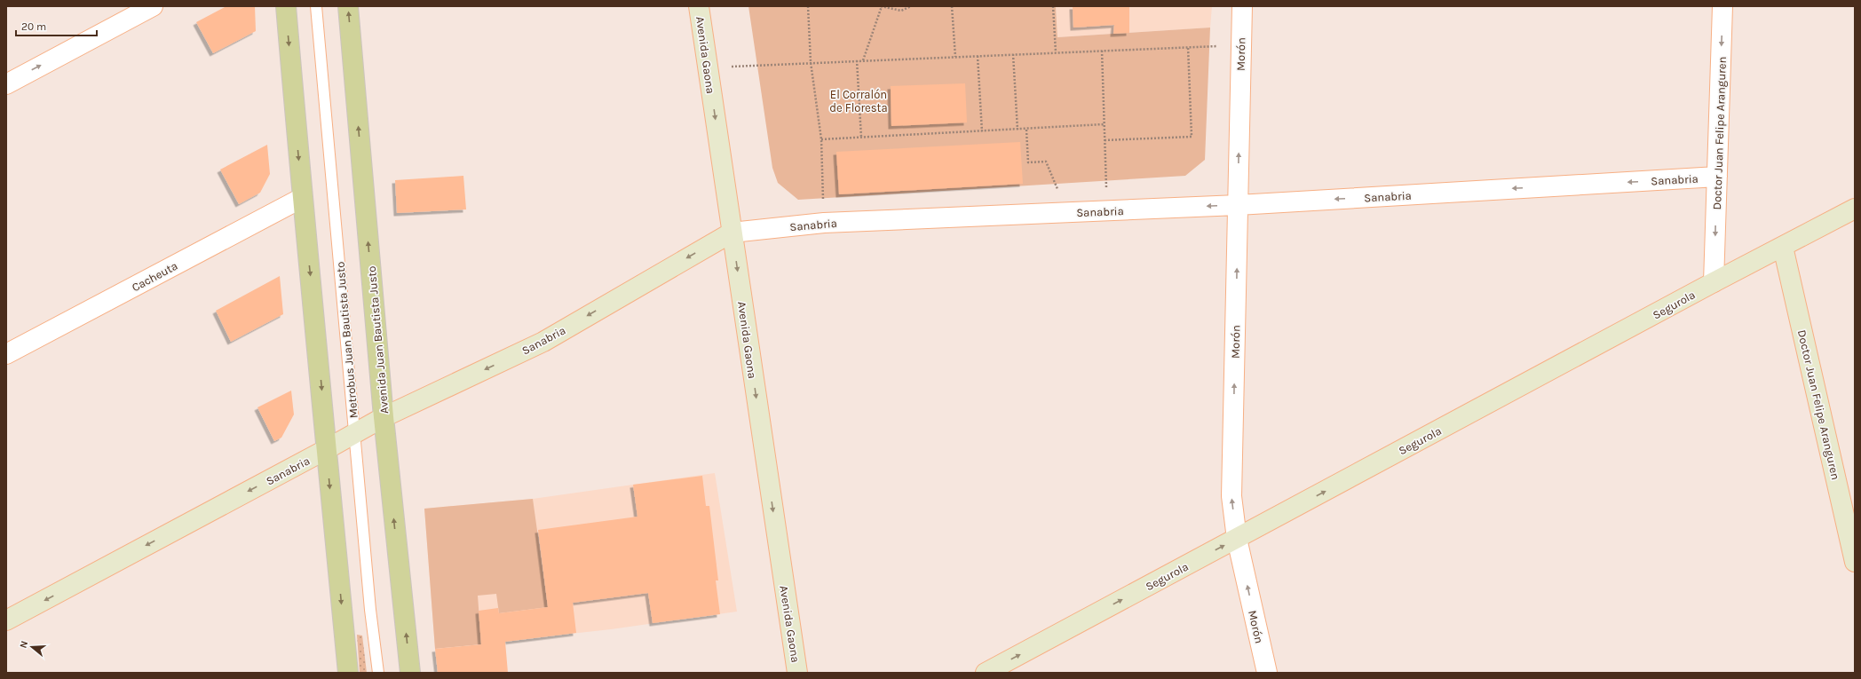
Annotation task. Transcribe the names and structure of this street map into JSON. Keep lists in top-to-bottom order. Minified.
{"streets":{"main road":["Avenida Juan Bautista Justo"],"street":["Morón","Avenida Gaona","Doctor Juan Felipe Aranguren","Sanabria","Cacheuta","Segurola"],"lane":["Metrobus Juan Bautista Justo"]},"crossings":[["Morón","Sanabria"],["Morón","Segurola"],["Avenida Gaona","Sanabria"],["Doctor Juan Felipe Aranguren","Sanabria"],["Doctor Juan Felipe Aranguren","Segurola"],["Sanabria","Metrobus Juan Bautista Justo"],["Sanabria","Avenida Juan Bautista Justo"]],"one_way":["Morón","Avenida Gaona","Doctor Juan Felipe Aranguren","Sanabria","Segurola"],"parks":["El Corralón de Floresta"],"scale_bar":"20 m","north":"left"}
